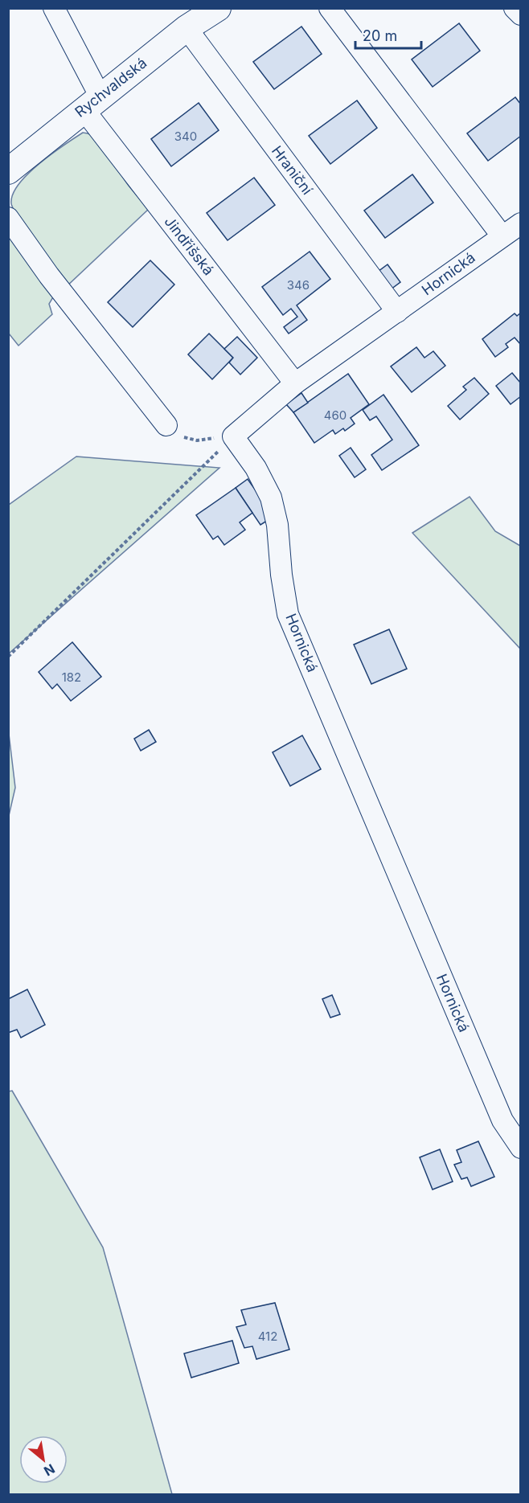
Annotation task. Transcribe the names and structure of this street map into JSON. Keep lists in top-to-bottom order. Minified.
{"streets":{"street":["Rychvaldská","Hraniční","Jindřišská","Hornická"]},"crossings":[["Rychvaldská","Hraniční"],["Rychvaldská","Jindřišská"],["Hraniční","Hornická"],["Jindřišská","Hornická"]],"house_numbers":["340","346","460","182","412"],"scale_bar":"20 m","north":"bottom right"}
